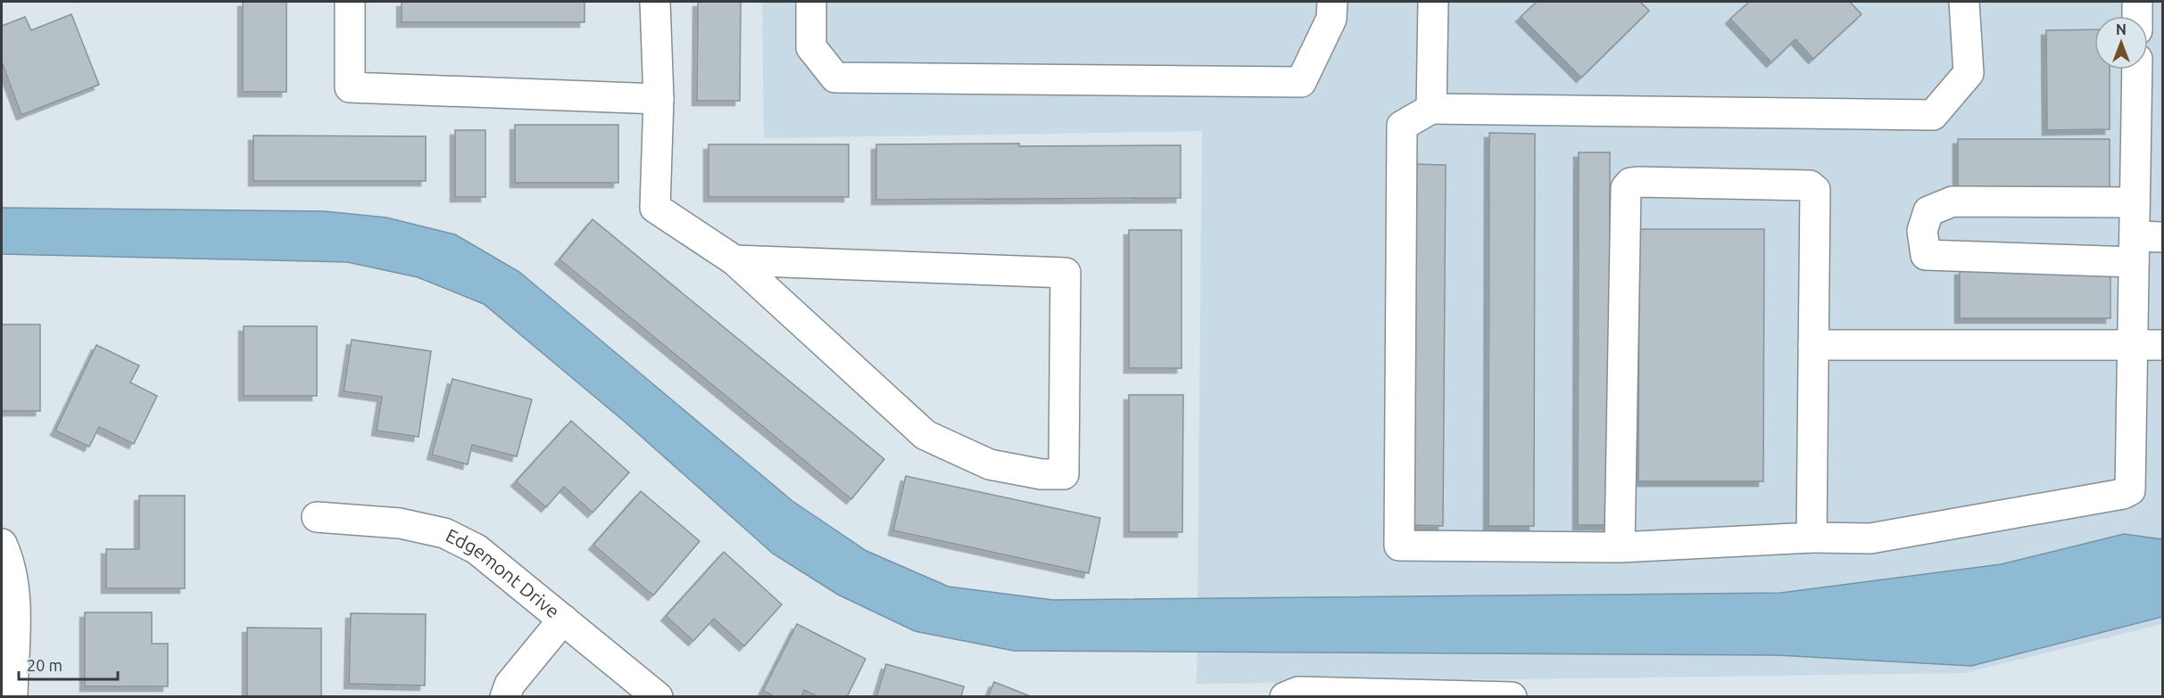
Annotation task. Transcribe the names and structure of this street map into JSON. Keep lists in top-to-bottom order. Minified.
{"streets":{"street":["Edgemont Drive"]},"scale_bar":"20 m","north":"top"}
